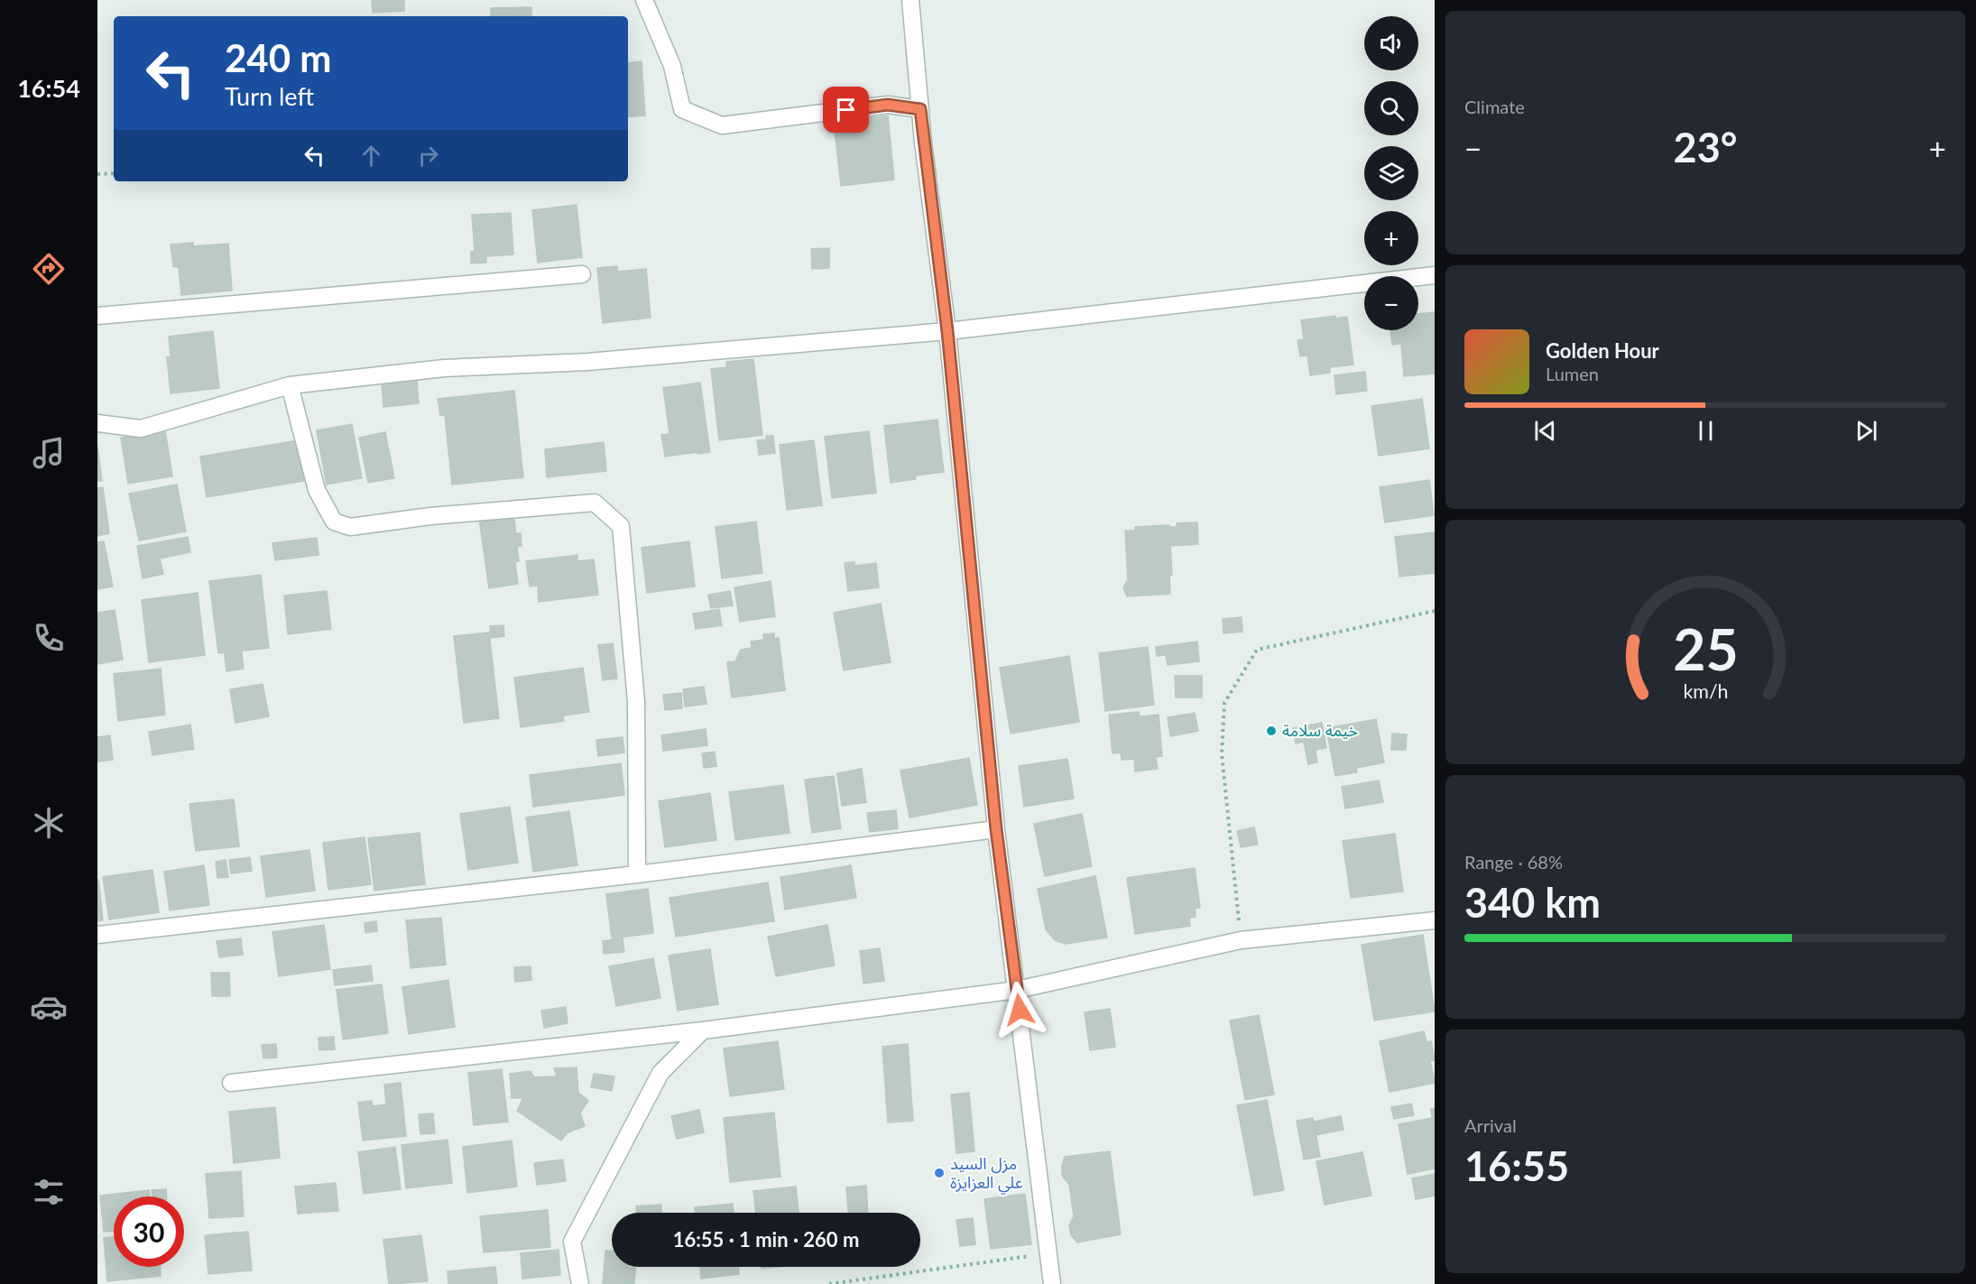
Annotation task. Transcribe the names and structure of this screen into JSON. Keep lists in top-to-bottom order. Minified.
{"places":["خيمة سلامة","مزل السيد علي العزايزة"],"page":{"tabs":"16:54","tile":["Climate",["Range · 68%","340 km"],["Arrival","16:55"]],"map_buttons":["+","−"],"turn":["240 m","Turn left"],"heat":["−","23°","+"],"song":["Golden Hour","Lumen"],"limit":"30","trip":"16:55 · 1 min · 260 m","gauge":["25","km/h"]}}
